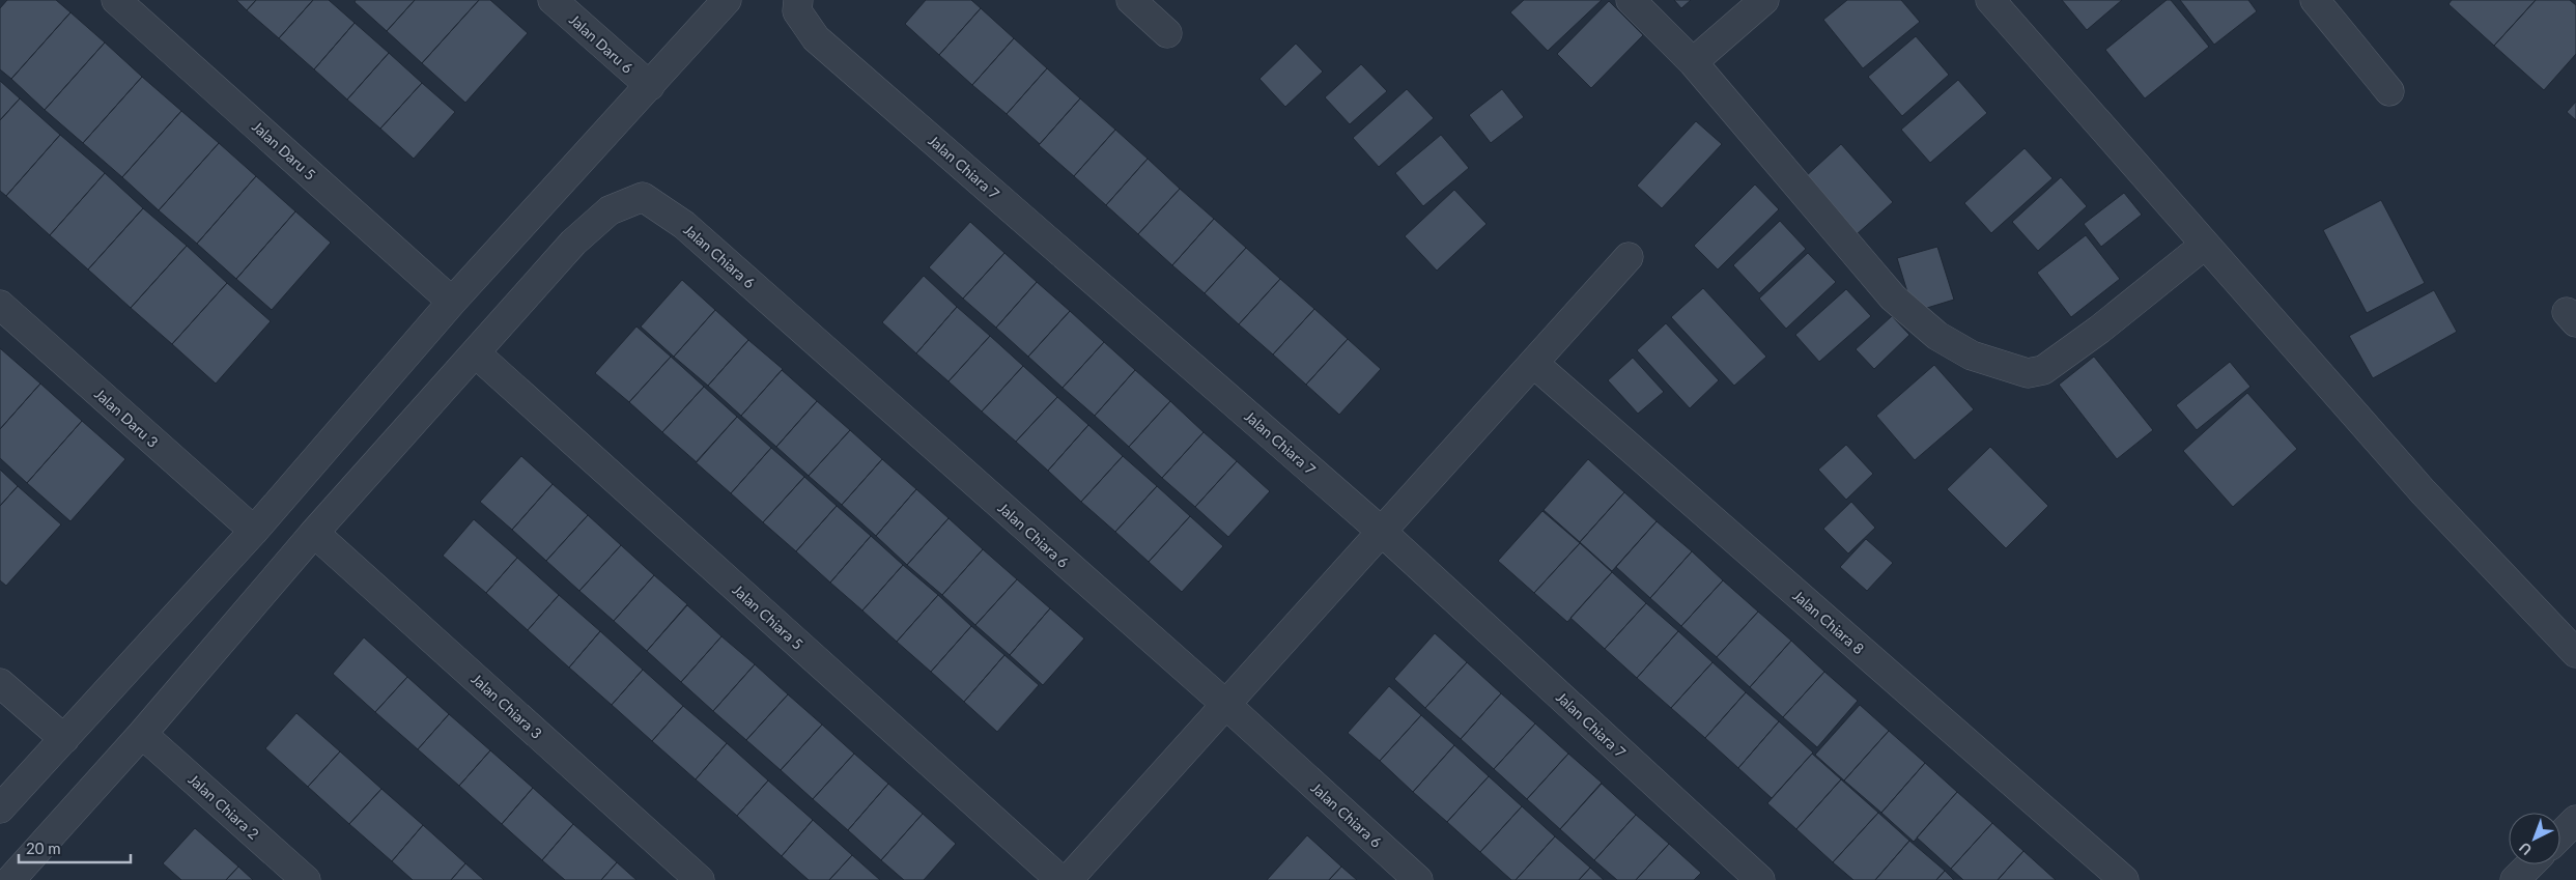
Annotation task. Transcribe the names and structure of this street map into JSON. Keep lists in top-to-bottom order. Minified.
{"streets":{"street":["Jalan Daru 6","Jalan Daru 5","Jalan Chiara 7","Jalan Chiara 6","Jalan Daru 3","Jalan Chiara 5","Jalan Chiara 8","Jalan Chiara 3","Jalan Chiara 2"]},"crossings":[["Jalan Chiara 6","Jalan Chiara 5"]],"scale_bar":"20 m","north":"bottom left"}
